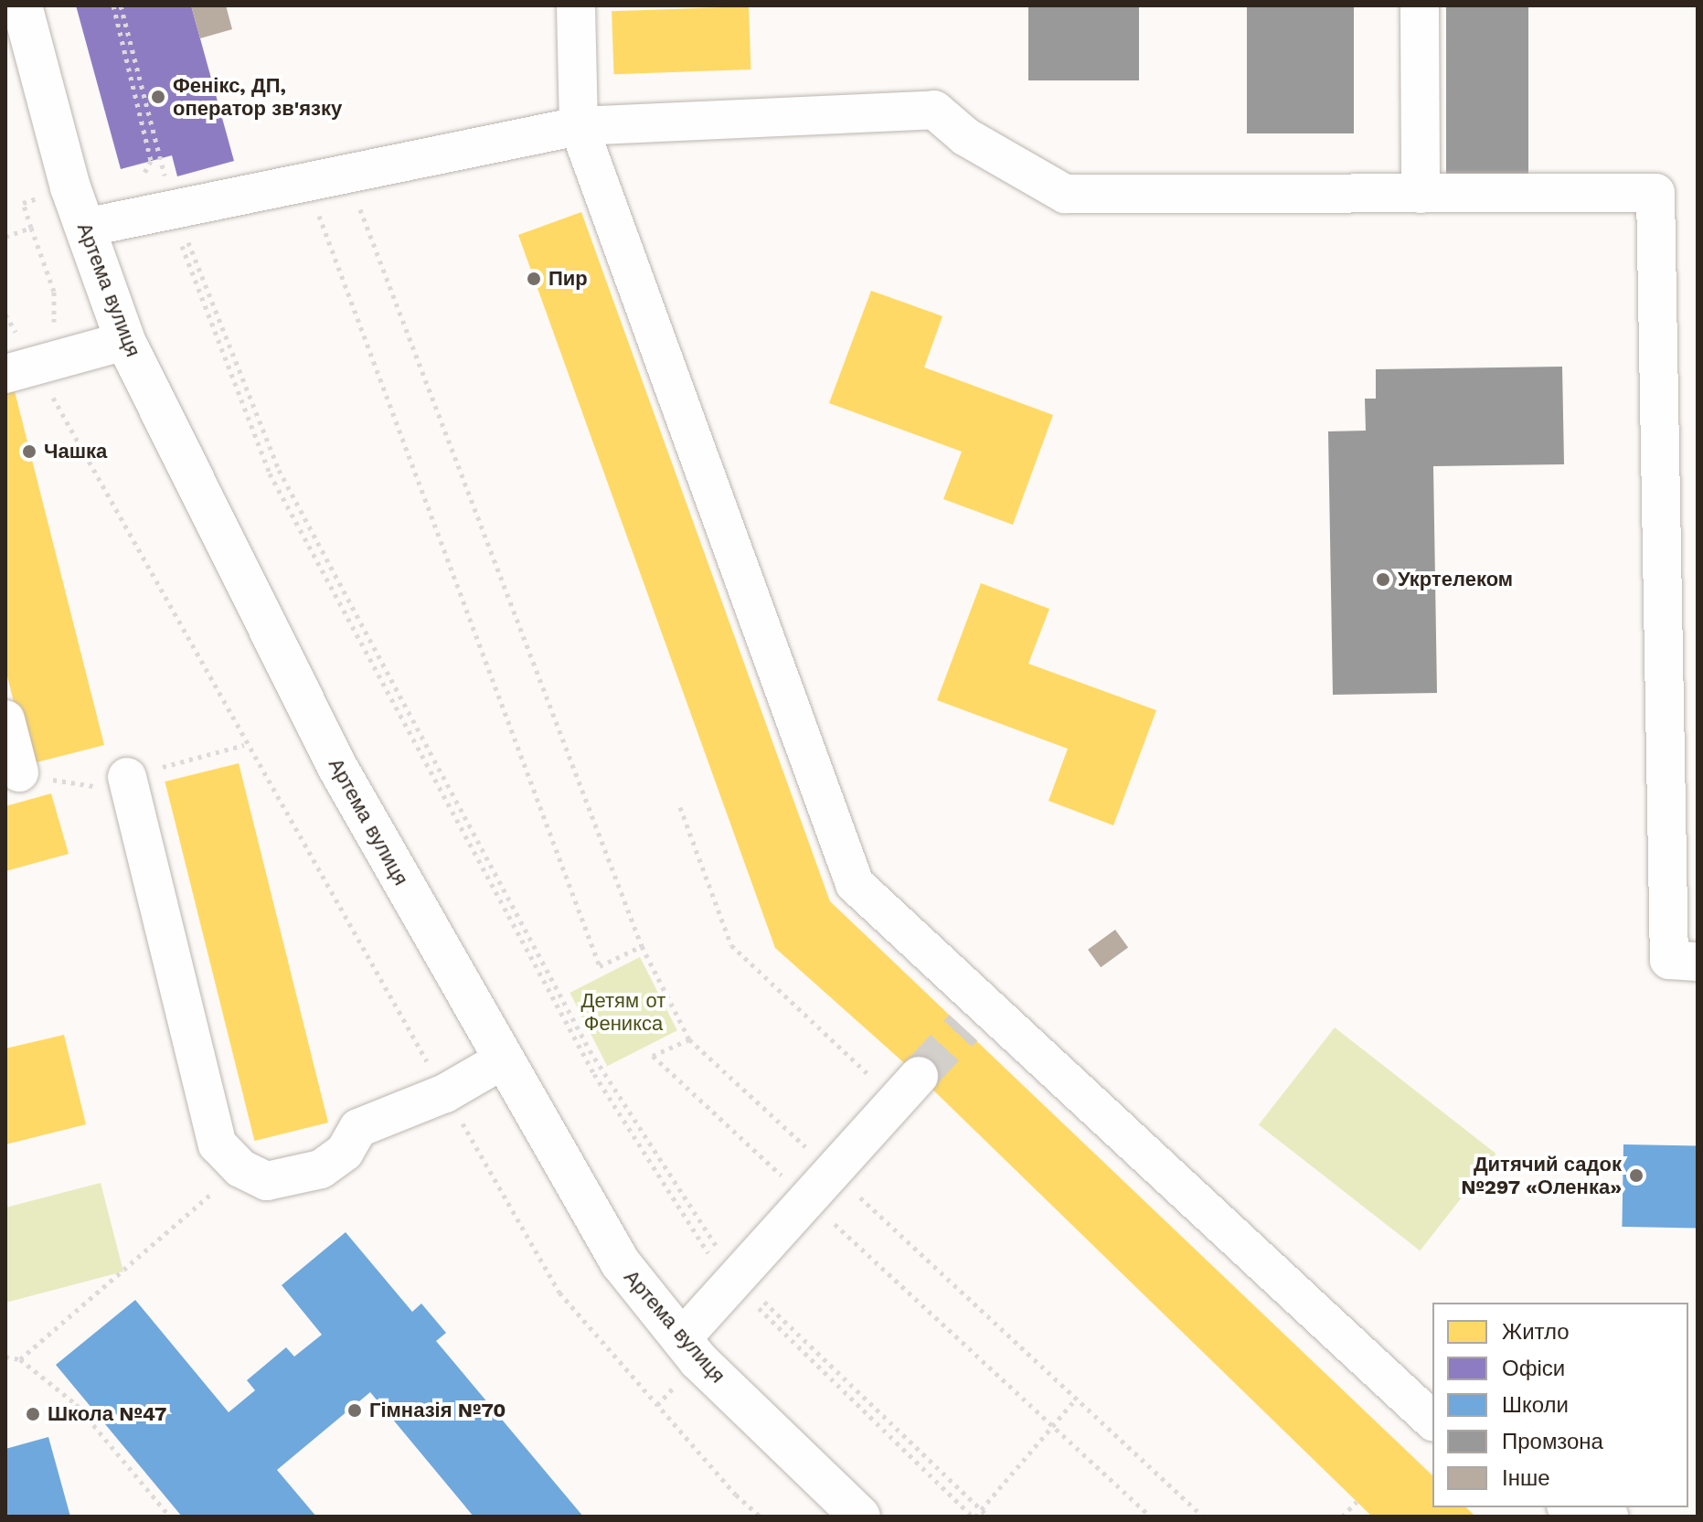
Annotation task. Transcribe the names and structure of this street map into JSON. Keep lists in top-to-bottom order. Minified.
{"streets":{"main road":["Артема вулиця"]},"parks":["Детям от Феникса"],"places":["Фенікс, ДП, оператор зв'язку","Пир","Чашка","Укртелеком","Дитячий садок №297 «Оленка»","Гімназія №70","Школа №47"],"legend":["Житло","Офіси","Школи","Промзона","Інше"]}
